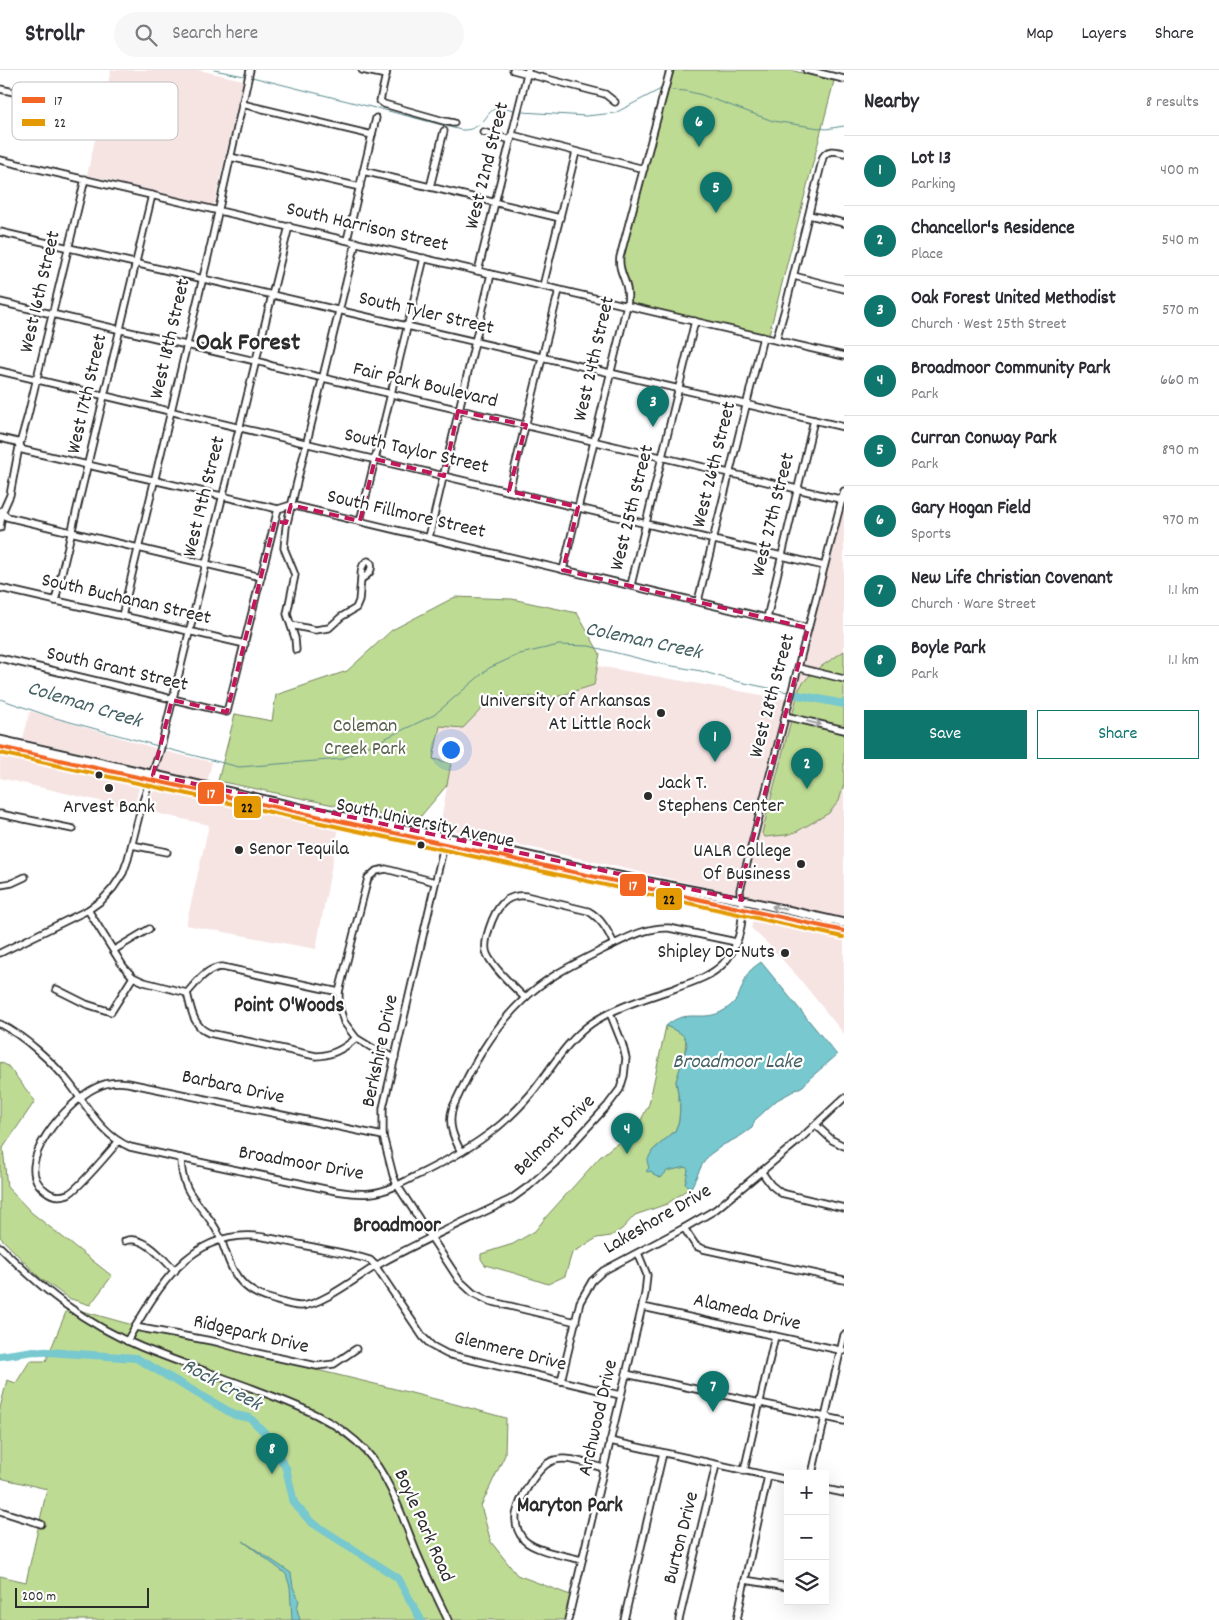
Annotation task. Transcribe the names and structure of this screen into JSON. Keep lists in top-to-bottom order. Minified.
{"streets":{"main road":["South University Avenue"],"street":["West 22nd Street","South Harrison Street","West 16th Street","South Tyler Street","West 18th Street","West 24th Street","Fair Park Boulevard","West 17th Street","South Taylor Street","West 26th Street","West 19th Street","West 25th Street","South Fillmore Street","West 27th Street","South Buchanan Street","South Grant Street","West 28th Street","Berkshire Drive","Barbara Drive","Belmont Drive","Broadmoor Drive","Lakeshore Drive","Alameda Drive","Ridgepark Drive","Glenmere Drive","Archwood Drive","Boyle Park Road","Burton Drive"]},"crossings":[["West 22nd Street","South Harrison Street"],["South Harrison Street","West 16th Street"],["South Harrison Street","West 18th Street"],["South Harrison Street","West 24th Street"],["South Harrison Street","West 17th Street"],["South Harrison Street","West 26th Street"],["South Harrison Street","West 19th Street"],["South Harrison Street","West 25th Street"],["West 16th Street","South Tyler Street"],["West 16th Street","Fair Park Boulevard"],["West 16th Street","South Taylor Street"],["South Tyler Street","West 18th Street"],["South Tyler Street","West 24th Street"],["South Tyler Street","West 17th Street"],["South Tyler Street","West 26th Street"],["South Tyler Street","West 19th Street"],["South Tyler Street","West 25th Street"],["South Tyler Street","West 27th Street"],["West 18th Street","Fair Park Boulevard"],["West 18th Street","South Taylor Street"],["West 18th Street","South Buchanan Street"],["West 24th Street","Fair Park Boulevard"],["West 24th Street","South Taylor Street"],["West 24th Street","South Fillmore Street"],["Fair Park Boulevard","West 17th Street"],["Fair Park Boulevard","West 26th Street"],["Fair Park Boulevard","West 19th Street"],["Fair Park Boulevard","West 25th Street"],["Fair Park Boulevard","West 27th Street"],["Fair Park Boulevard","West 28th Street"],["West 17th Street","South Taylor Street"],["West 17th Street","South Buchanan Street"],["South Taylor Street","West 26th Street"],["South Taylor Street","West 19th Street"],["South Taylor Street","West 25th Street"],["South Taylor Street","West 27th Street"],["South Taylor Street","West 28th Street"],["West 26th Street","South Fillmore Street"],["West 19th Street","South Buchanan Street"],["West 19th Street","South Grant Street"],["West 19th Street","South University Avenue"],["West 25th Street","South Fillmore Street"],["South Fillmore Street","West 27th Street"],["South Fillmore Street","West 28th Street"],["South Buchanan Street","South Grant Street"],["West 28th Street","South University Avenue"],["West 28th Street","Broadmoor Drive"],["South University Avenue","Berkshire Drive"],["South University Avenue","Broadmoor Drive"],["Berkshire Drive","Barbara Drive"],["Berkshire Drive","Belmont Drive"],["Berkshire Drive","Broadmoor Drive"],["Berkshire Drive","Lakeshore Drive"],["Barbara Drive","Broadmoor Drive"],["Belmont Drive","Broadmoor Drive"],["Belmont Drive","Glenmere Drive"],["Lakeshore Drive","Glenmere Drive"],["Lakeshore Drive","Archwood Drive"],["Alameda Drive","Archwood Drive"],["Glenmere Drive","Archwood Drive"]],"districts":["Oak Forest","Point O'Woods","Broadmoor","Maryton Park"],"water":["Coleman Creek","Broadmoor Lake","Rock Creek"],"parks":["Coleman Creek Park"],"places":["University of Arkansas At Little Rock","Arvest Bank","Jack T. Stephens Center","Senor Tequila","UALR College Of Business","Shipley Do-Nuts"],"lines":["transit line 17","transit line 22"],"legend":["17","22"],"scale_bar":"200 m","page":{"header":"Strollr","search":"Search here","nav":["Map","Layers","Share"],"heading":["Nearby","8 results"],"pins":["6","5","3","1","2","4","7","8"],"list":[{"mark":"1","name":"Lot 13","note":"Parking","value":"400 m"},{"mark":"2","name":"Chancellor's Residence","note":"Place","value":"540 m"},{"mark":"3","name":"Oak Forest United Methodist","note":"Church · West 25th Street","value":"570 m"},{"mark":"4","name":"Broadmoor Community Park","note":"Park","value":"660 m"},{"mark":"5","name":"Curran Conway Park","note":"Park","value":"890 m"},{"mark":"6","name":"Gary Hogan Field","note":"Sports","value":"970 m"},{"mark":"7","name":"New Life Christian Covenant","note":"Church · Ware Street","value":"1.1 km"},{"mark":"8","name":"Boyle Park","note":"Park","value":"1.1 km"}],"buttons":["Save","Share"],"map_buttons":["+","−"],"scale":"200 m"}}
